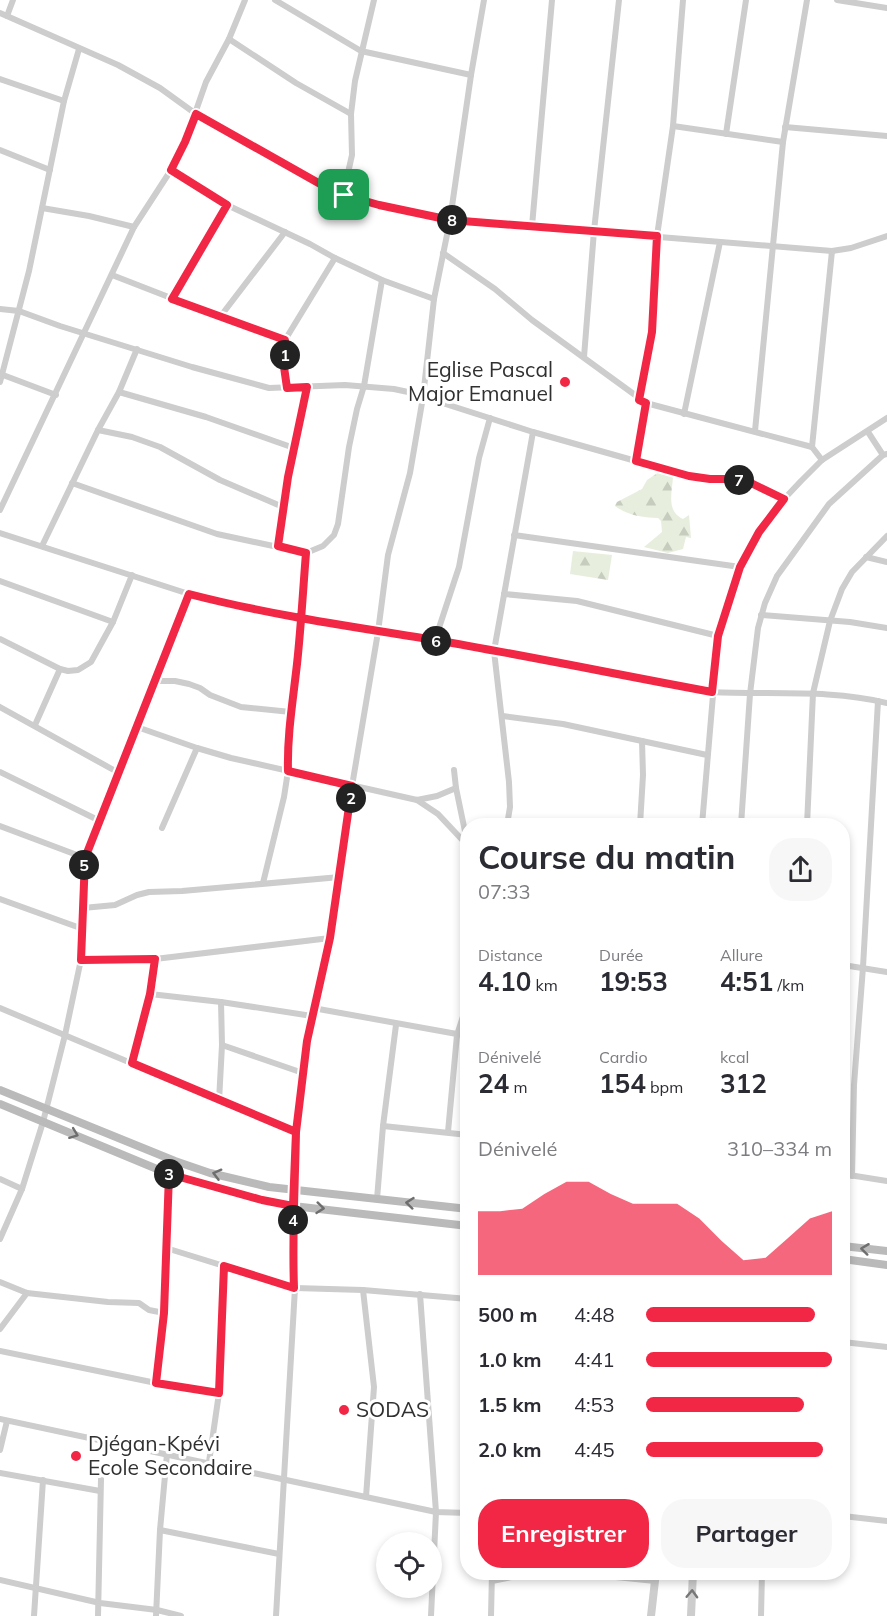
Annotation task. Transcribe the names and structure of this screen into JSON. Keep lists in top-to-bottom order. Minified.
{"places":["Eglise Pascal Major Emanuel","SODAS","Djégan-Kpévi Ecole Secondaire"],"page":{"pins":["8","1","7","6","2","5","3","4"],"heading":["Course du matin","07:33"],"stats":[["Distance","4.10 km"],["Durée","19:53"],["Allure","4:51 /km"],["Dénivelé","24 m"],["Cardio","154 bpm"],["kcal","312"]],"chart":["Dénivelé","310–334 m"],"list":[{"name":"500 m","note":"4:48"},{"name":"1.0 km","note":"4:41"},{"name":"1.5 km","note":"4:53"},{"name":"2.0 km","note":"4:45"}],"buttons":["Enregistrer","Partager"]}}
